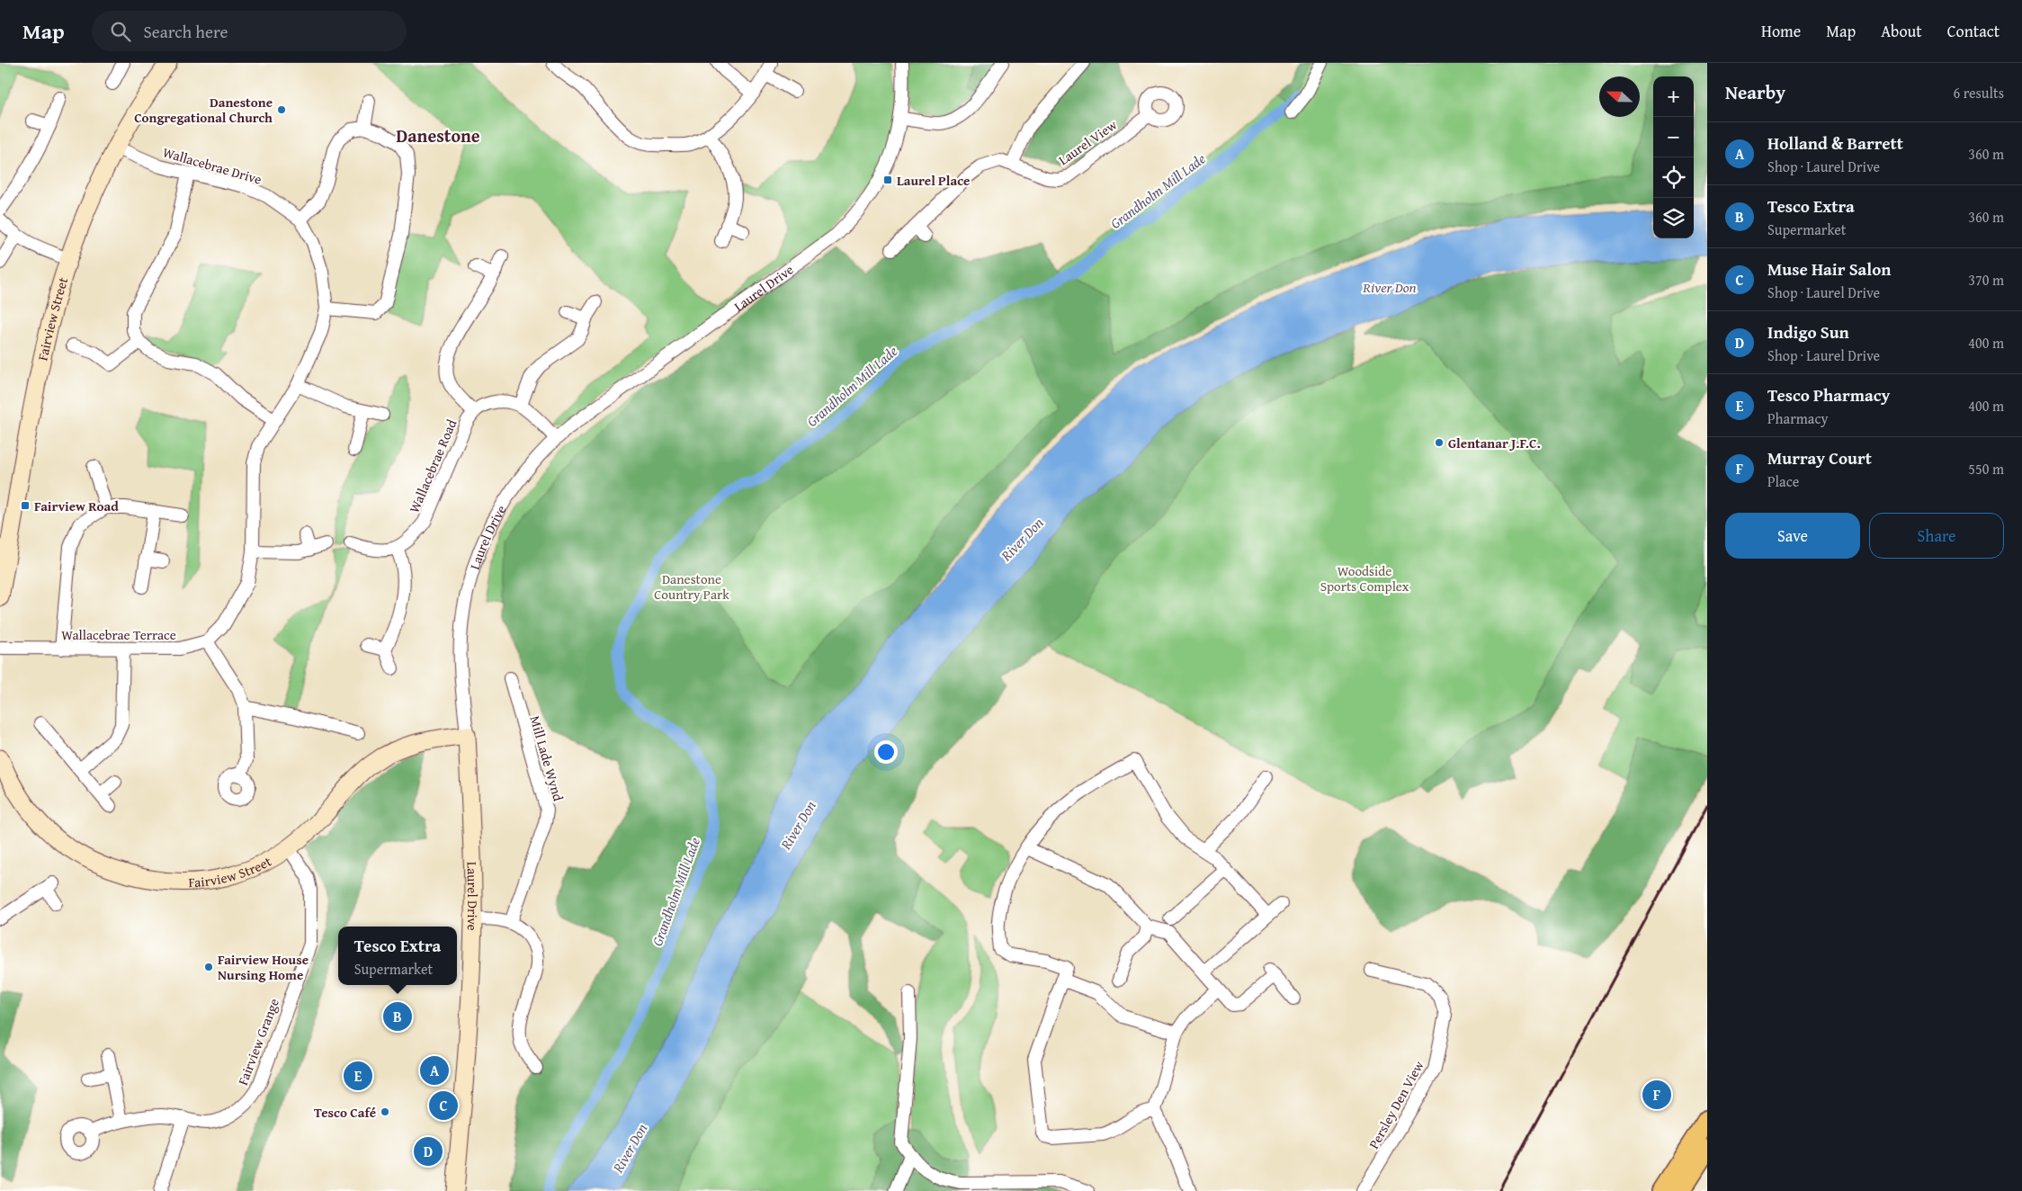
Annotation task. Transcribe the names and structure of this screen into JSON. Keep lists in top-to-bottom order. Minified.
{"streets":{"street":["Laurel View","Wallacebrae Drive","Laurel Drive","Fairview Street","Wallacebrae Road","Wallacebrae Terrace","Mill Lade Wynd","Fairview Grange","Persley Den View"]},"crossings":[["Wallacebrae Drive","Fairview Street"],["Laurel Drive","Fairview Street"],["Fairview Street","Fairview Grange"]],"districts":["Danestone"],"water":["Grandholm Mill Lade","River Don"],"parks":["Woodside Sports Complex","Danestone Country Park"],"places":{"other":["Danestone Congregational Church","Glentanar J.F.C.","Fairview House Nursing Home","Tesco Café"],"transit":["Laurel Place","Fairview Road"]},"north":"left","page":{"header":"Map","search":"Search here","nav":["Home","Map","About","Contact"],"heading":["Nearby","6 results"],"map_buttons":["+","−"],"list":[{"mark":"A","name":"Holland & Barrett","note":"Shop · Laurel Drive","value":"360 m"},{"mark":"B","name":"Tesco Extra","note":"Supermarket","value":"360 m"},{"mark":"C","name":"Muse Hair Salon","note":"Shop · Laurel Drive","value":"370 m"},{"mark":"D","name":"Indigo Sun","note":"Shop · Laurel Drive","value":"400 m"},{"mark":"E","name":"Tesco Pharmacy","note":"Pharmacy","value":"400 m"},{"mark":"F","name":"Murray Court","note":"Place","value":"550 m"}],"buttons":["Save","Share"],"popup":["Tesco Extra","Supermarket"],"pins":["B","A","E","F","C","D"]}}
